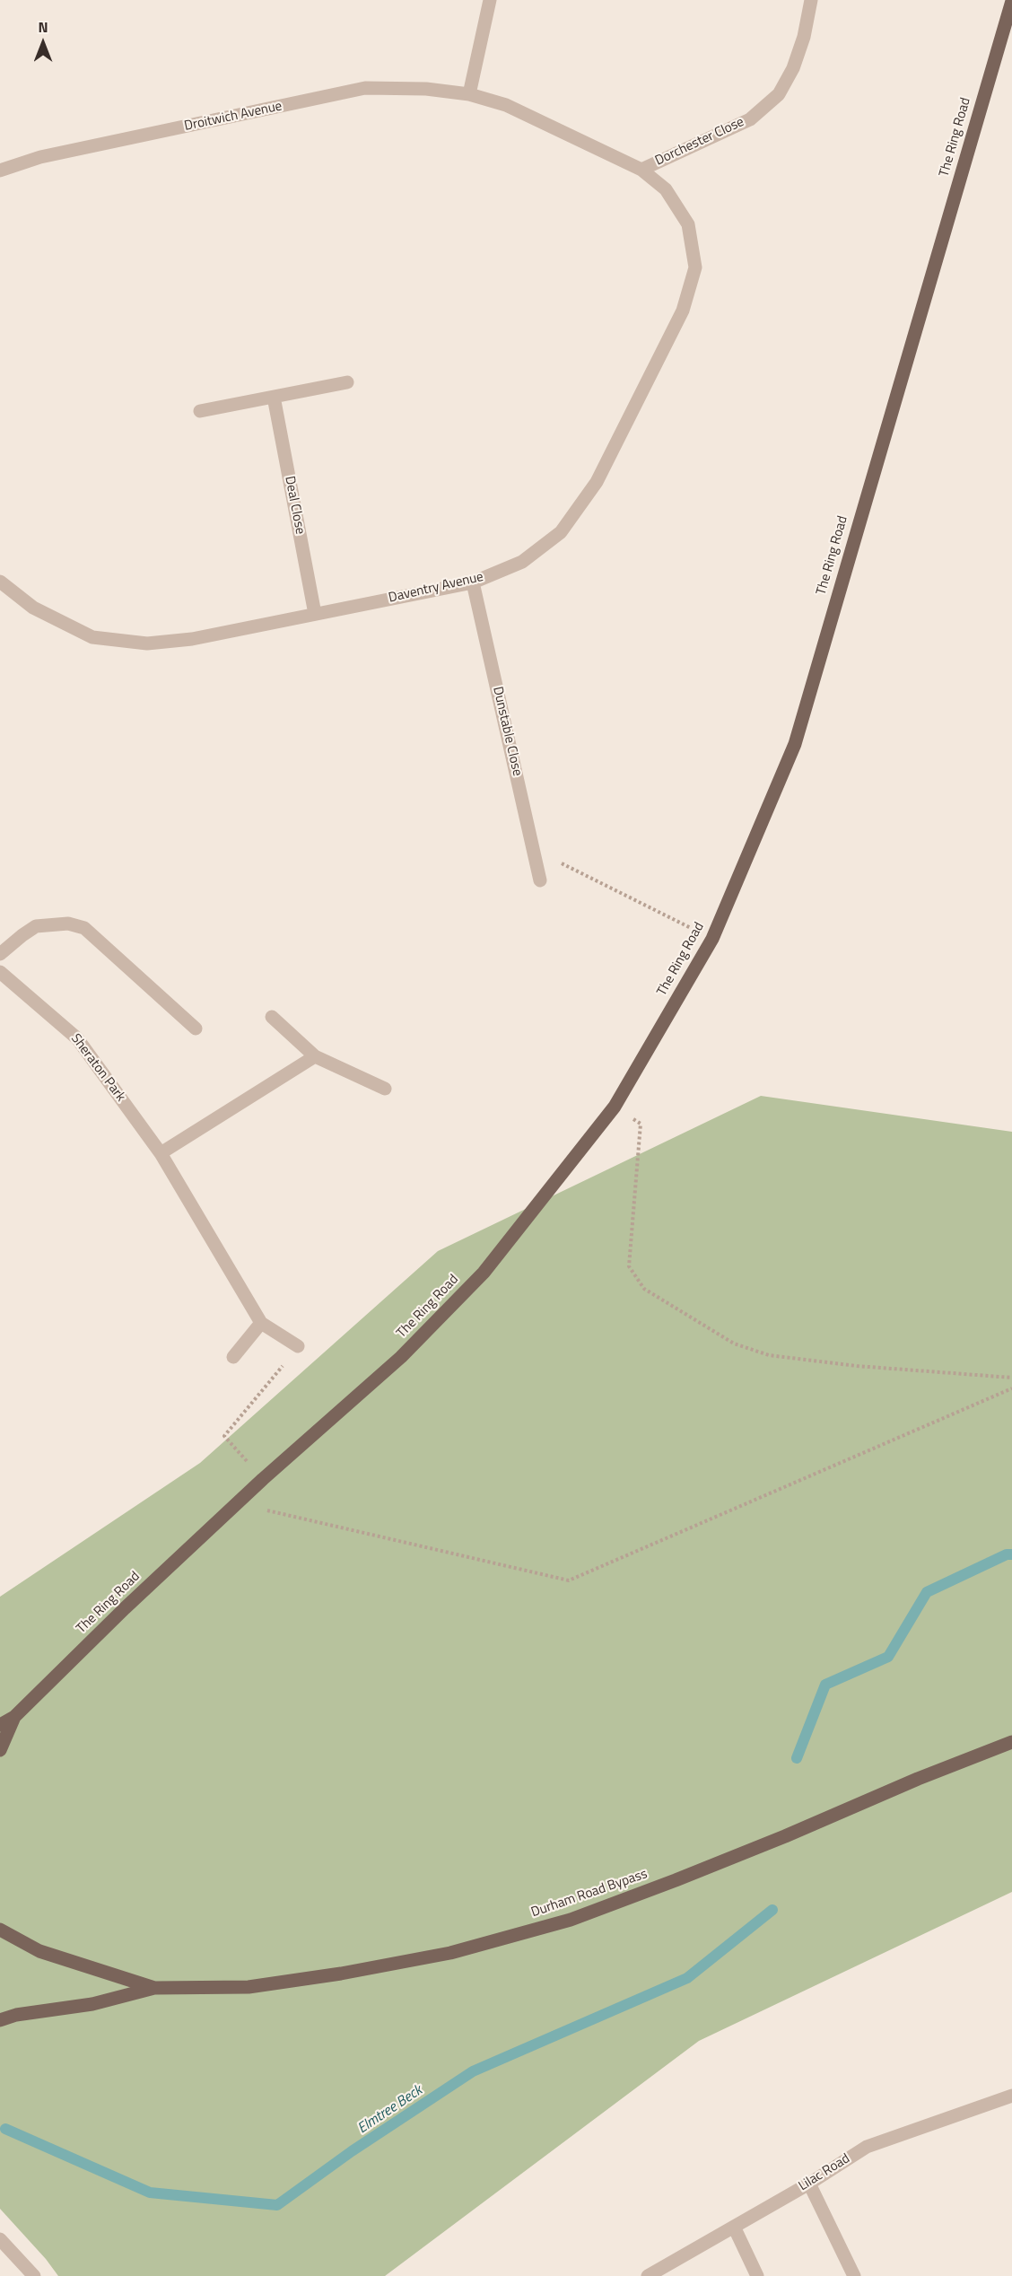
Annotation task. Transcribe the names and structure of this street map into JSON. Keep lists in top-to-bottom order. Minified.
{"streets":{"main road":["The Ring Road","Durham Road Bypass"],"street":["Droitwich Avenue","Dorchester Close","Deal Close","Daventry Avenue","Dunstable Close","Sheraton Park","Lilac Road"]},"crossings":[["Droitwich Avenue","Dorchester Close"],["Droitwich Avenue","Daventry Avenue"],["Dorchester Close","Daventry Avenue"],["Deal Close","Daventry Avenue"],["Daventry Avenue","Dunstable Close"]],"water":["Elmtree Beck"],"north":"top"}
